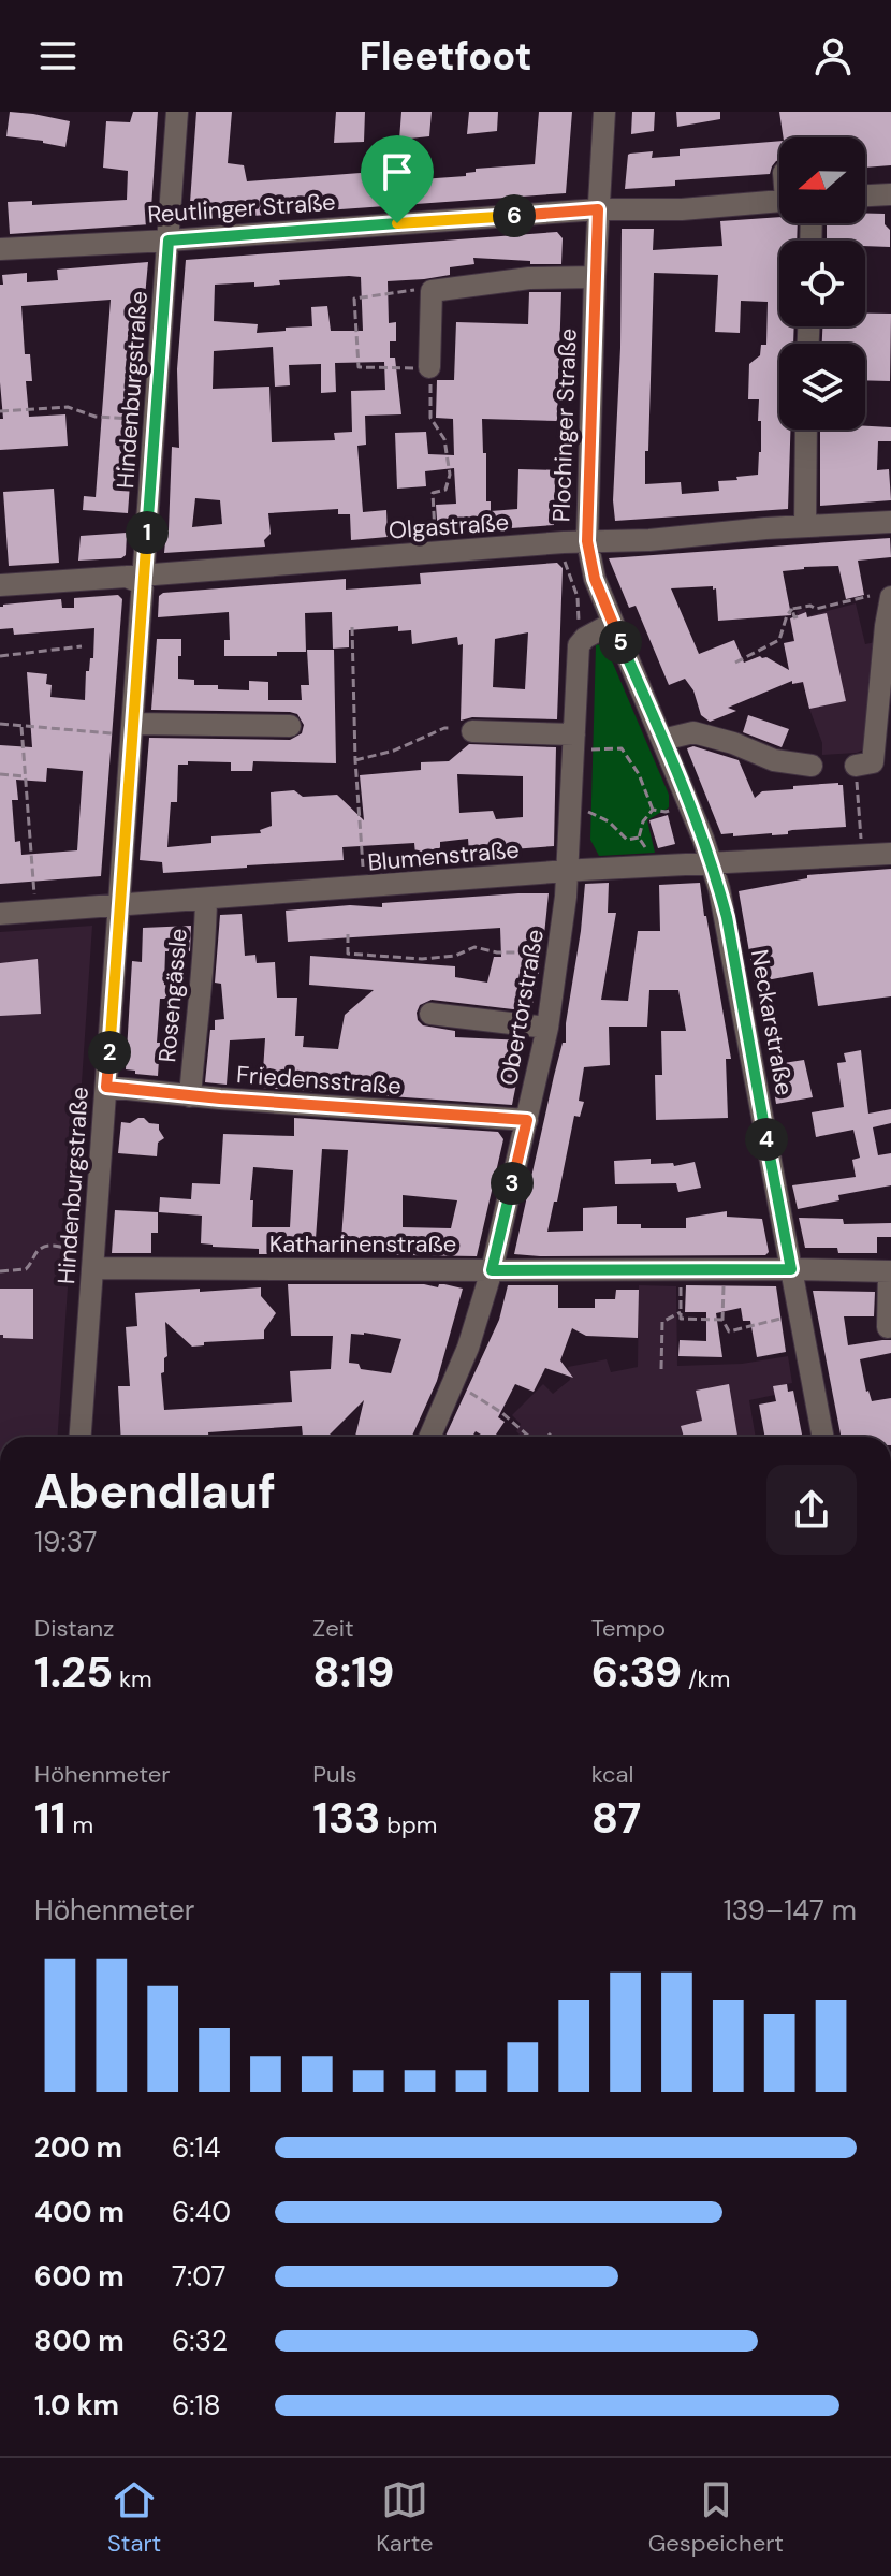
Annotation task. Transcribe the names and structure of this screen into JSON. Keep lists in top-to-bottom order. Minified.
{"streets":{"street":["Reutlinger Straße","Hindenburgstraße","Plochinger Straße","Olgastraße","Blumenstraße","Rosengässle","Obertorstraße","Neckarstraße","Friedensstraße","Katharinenstraße"]},"crossings":[["Reutlinger Straße","Hindenburgstraße"],["Reutlinger Straße","Plochinger Straße"],["Hindenburgstraße","Olgastraße"],["Hindenburgstraße","Blumenstraße"],["Hindenburgstraße","Friedensstraße"],["Hindenburgstraße","Katharinenstraße"],["Plochinger Straße","Olgastraße"],["Plochinger Straße","Neckarstraße"],["Blumenstraße","Rosengässle"],["Blumenstraße","Obertorstraße"],["Blumenstraße","Neckarstraße"],["Rosengässle","Friedensstraße"],["Obertorstraße","Friedensstraße"],["Obertorstraße","Katharinenstraße"],["Neckarstraße","Katharinenstraße"]],"north":"left","page":{"header":"Fleetfoot","pins":["6","1","5","2","4","3"],"heading":["Abendlauf","19:37"],"stats":[["Distanz","1.25 km"],["Zeit","8:19"],["Tempo","6:39 /km"],["Höhenmeter","11 m"],["Puls","133 bpm"],["kcal","87"]],"chart":["Höhenmeter","139–147 m"],"list":[{"name":"200 m","note":"6:14"},{"name":"400 m","note":"6:40"},{"name":"600 m","note":"7:07"},{"name":"800 m","note":"6:32"},{"name":"1.0 km","note":"6:18"}],"tabs":["Start","Karte","Gespeichert"]}}
